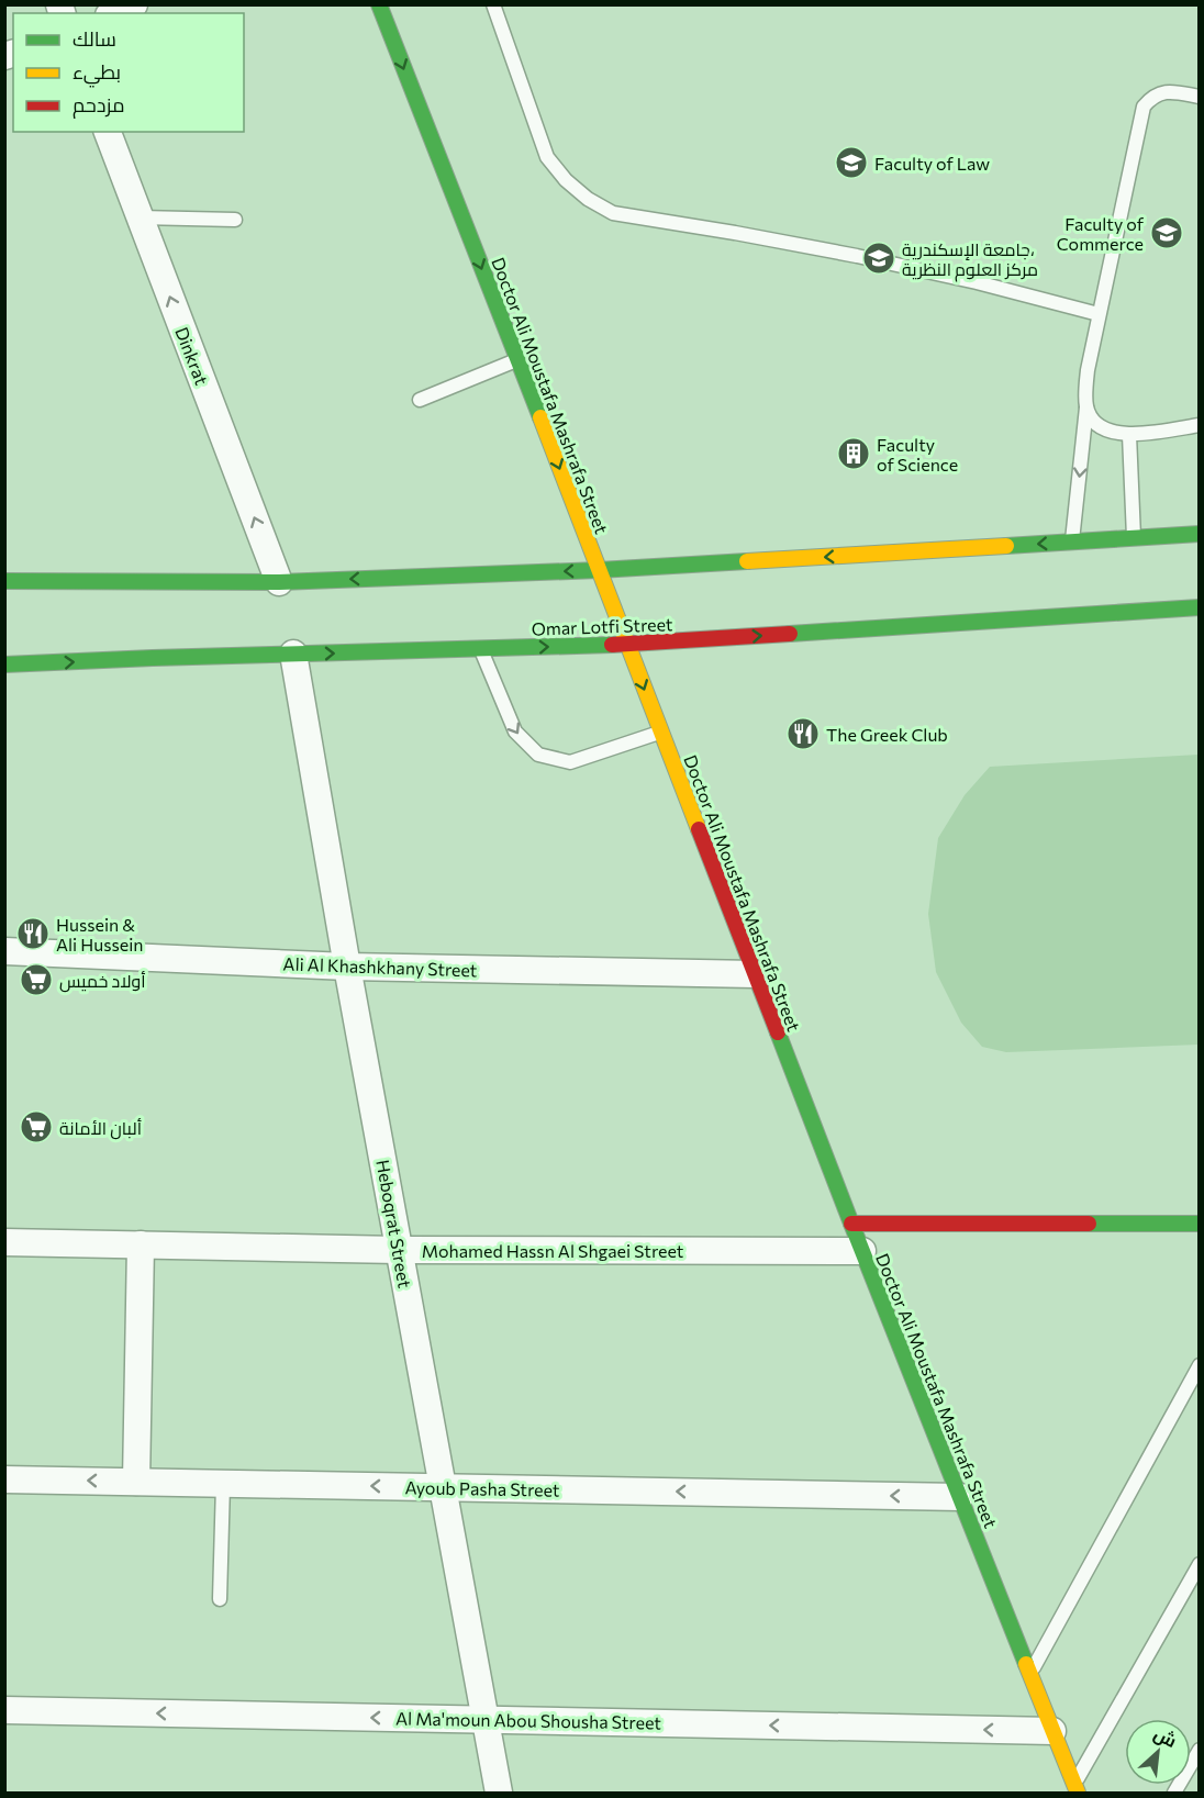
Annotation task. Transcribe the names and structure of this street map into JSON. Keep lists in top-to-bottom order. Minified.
{"streets":{"main road":["Doctor Ali Moustafa Mashrafa Street","Omar Lotfi Street"],"street":["Dinkrat","Ali Al Khashkhany Street","Heboqrat Street","Mohamed Hassn Al Shgaei Street","Ayoub Pasha Street","Al Ma'moun Abou Shousha Street"]},"crossings":[["Doctor Ali Moustafa Mashrafa Street","Omar Lotfi Street"],["Doctor Ali Moustafa Mashrafa Street","Ali Al Khashkhany Street"],["Doctor Ali Moustafa Mashrafa Street","Mohamed Hassn Al Shgaei Street"],["Doctor Ali Moustafa Mashrafa Street","Ayoub Pasha Street"],["Doctor Ali Moustafa Mashrafa Street","Al Ma'moun Abou Shousha Street"],["Omar Lotfi Street","Heboqrat Street"],["Ali Al Khashkhany Street","Heboqrat Street"],["Heboqrat Street","Mohamed Hassn Al Shgaei Street"],["Heboqrat Street","Ayoub Pasha Street"],["Heboqrat Street","Al Ma'moun Abou Shousha Street"]],"one_way":["Dinkrat","Doctor Ali Moustafa Mashrafa Street","Ayoub Pasha Street","Al Ma'moun Abou Shousha Street"],"places":{"school or university":["Faculty of Law","Faculty of Commerce","جامعة الإسكندرية، مركز العلوم النظرية"],"building":["Faculty of Science"],"restaurant":["The Greek Club","Hussein & Ali Hussein"],"supermarket":["أولاد خميس","ألبان الأمانة"]},"legend":["سالك","بطيء","مزدحم"],"north":"top right"}
